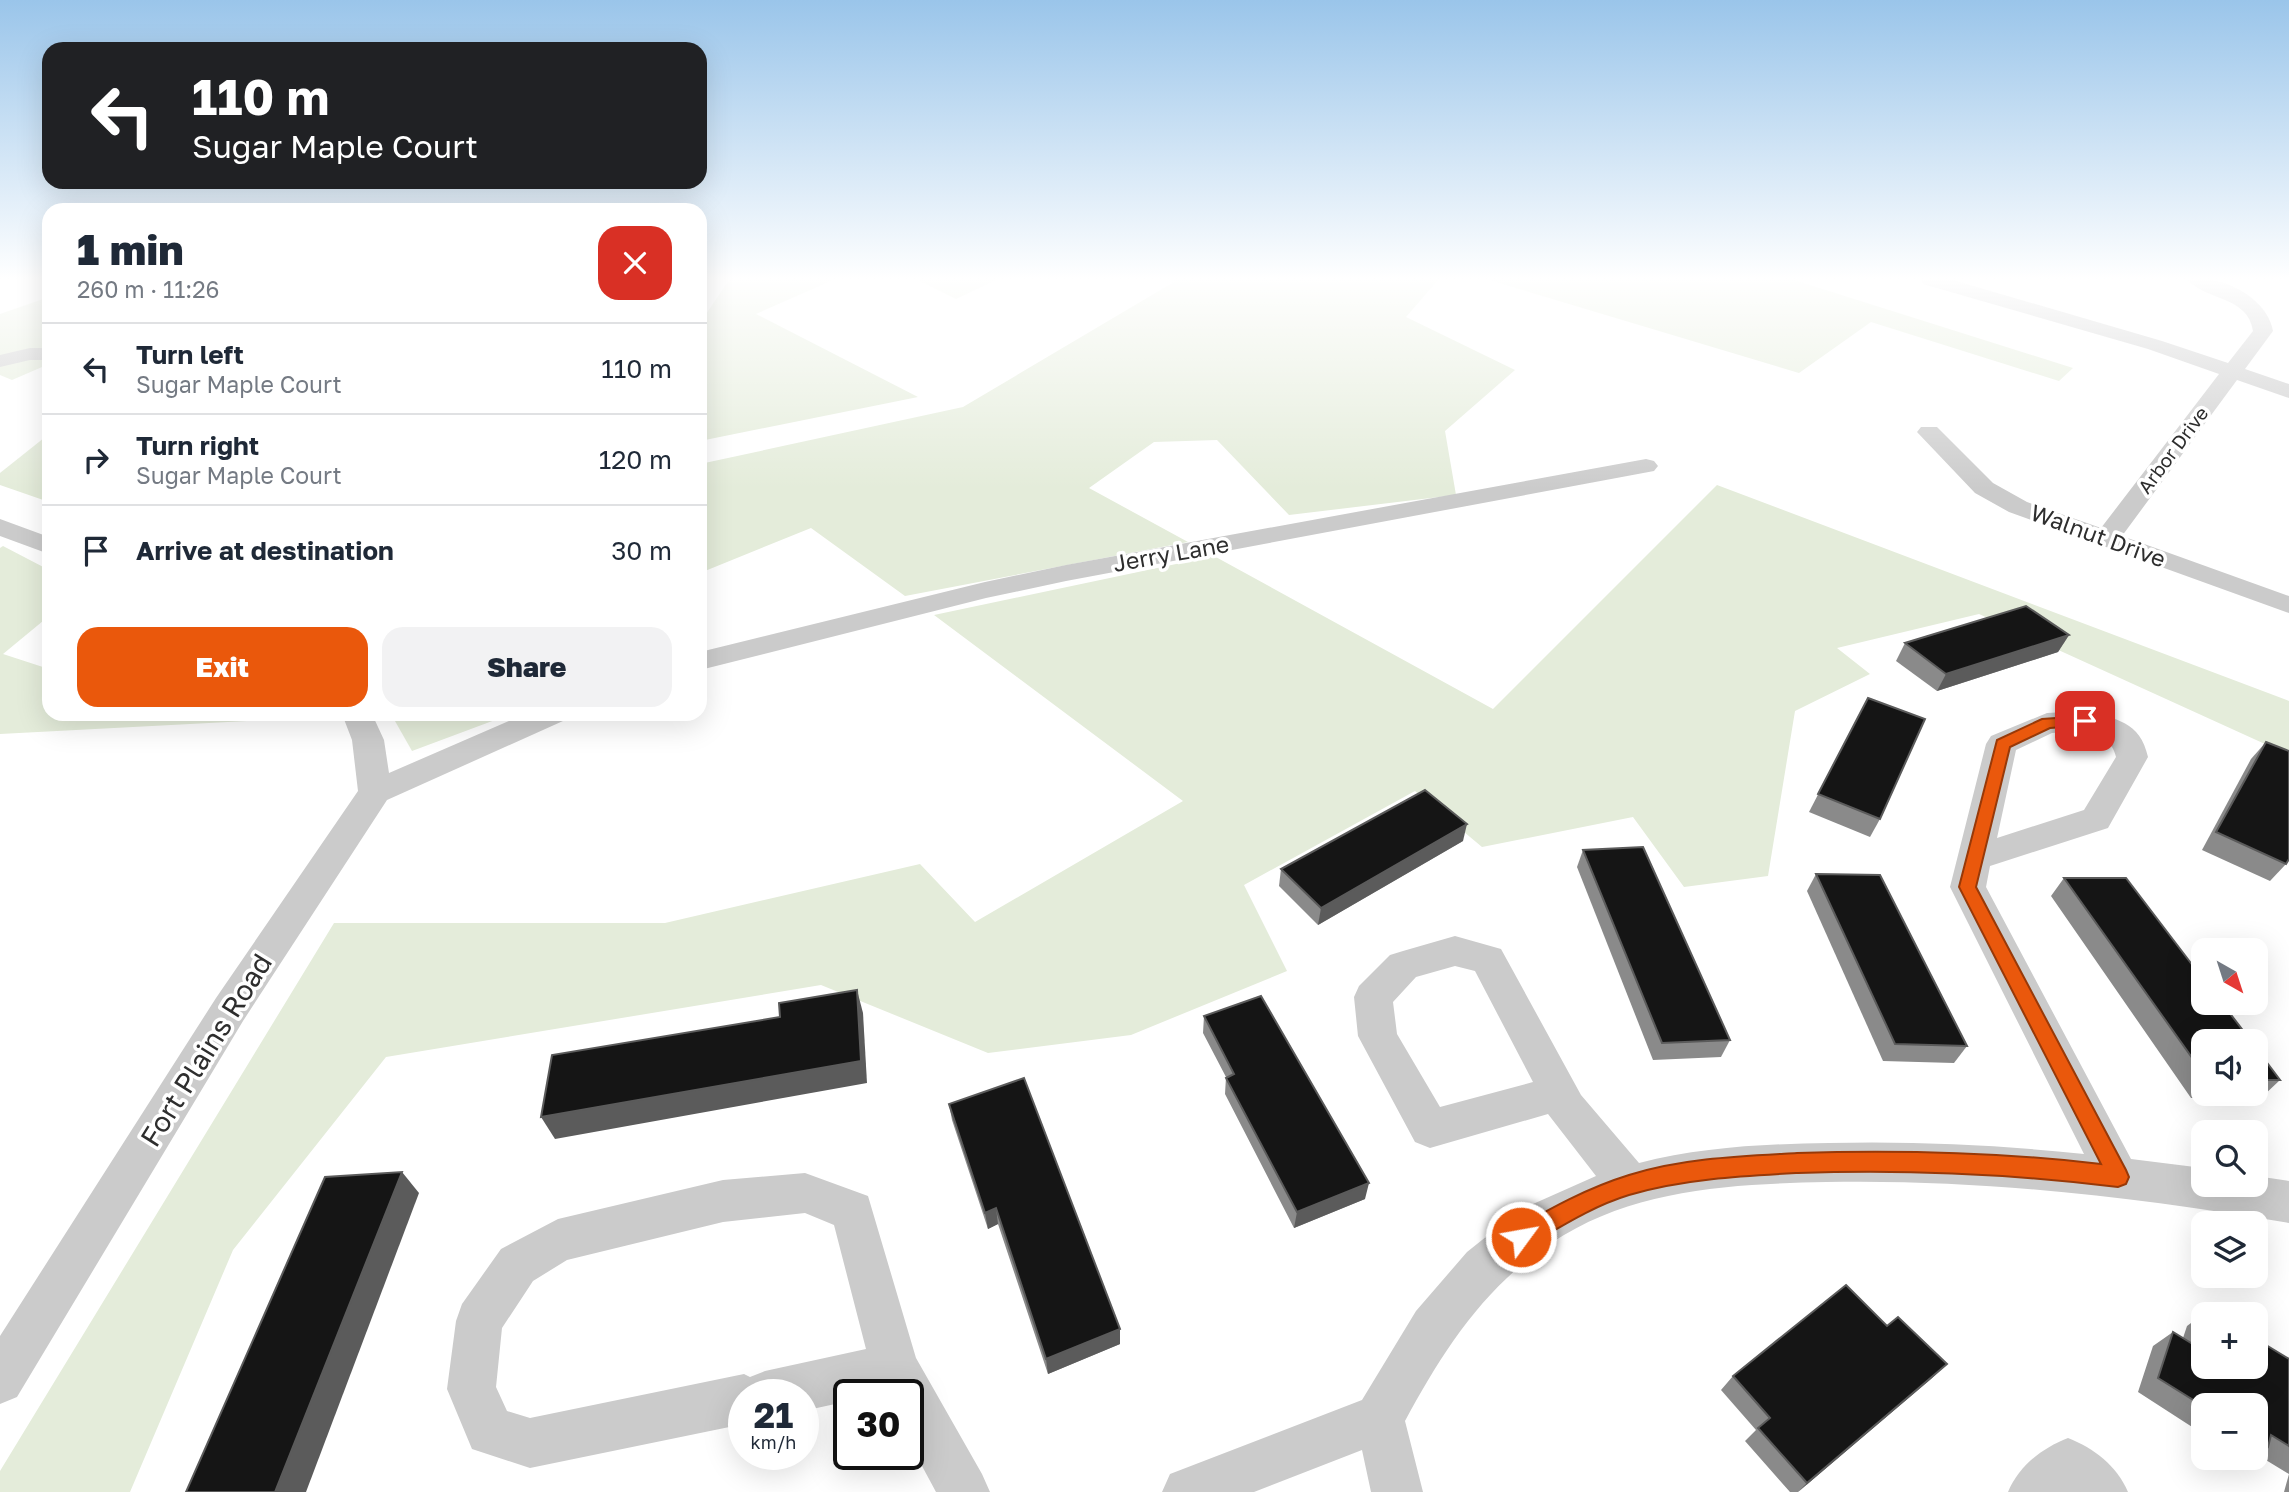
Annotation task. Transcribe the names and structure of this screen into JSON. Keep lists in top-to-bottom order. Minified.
{"streets":{"street":["Arbor Drive","Walnut Drive","Jerry Lane","Fort Plains Road"]},"crossings":[["Arbor Drive","Walnut Drive"]],"north":"bottom right","page":{"turn":["110 m","Sugar Maple Court"],"heading":["1 min","260 m · 11:26"],"list":[{"name":"Turn left","note":"Sugar Maple Court","value":"110 m"},{"name":"Turn right","note":"Sugar Maple Court","value":"120 m"},{"name":"Arrive at destination","value":"30 m"}],"buttons":["Exit","Share"],"map_buttons":["+","−"],"speed":"21 km/h","limit":"30"}}
